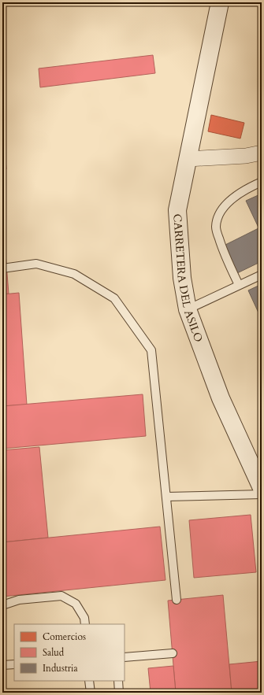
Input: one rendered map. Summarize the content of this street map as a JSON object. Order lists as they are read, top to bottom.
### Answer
{
  "streets": {
    "street": ["CARRETERA DEL ASILO"]
  },
  "legend": ["Comercios", "Salud", "Industria"]
}
